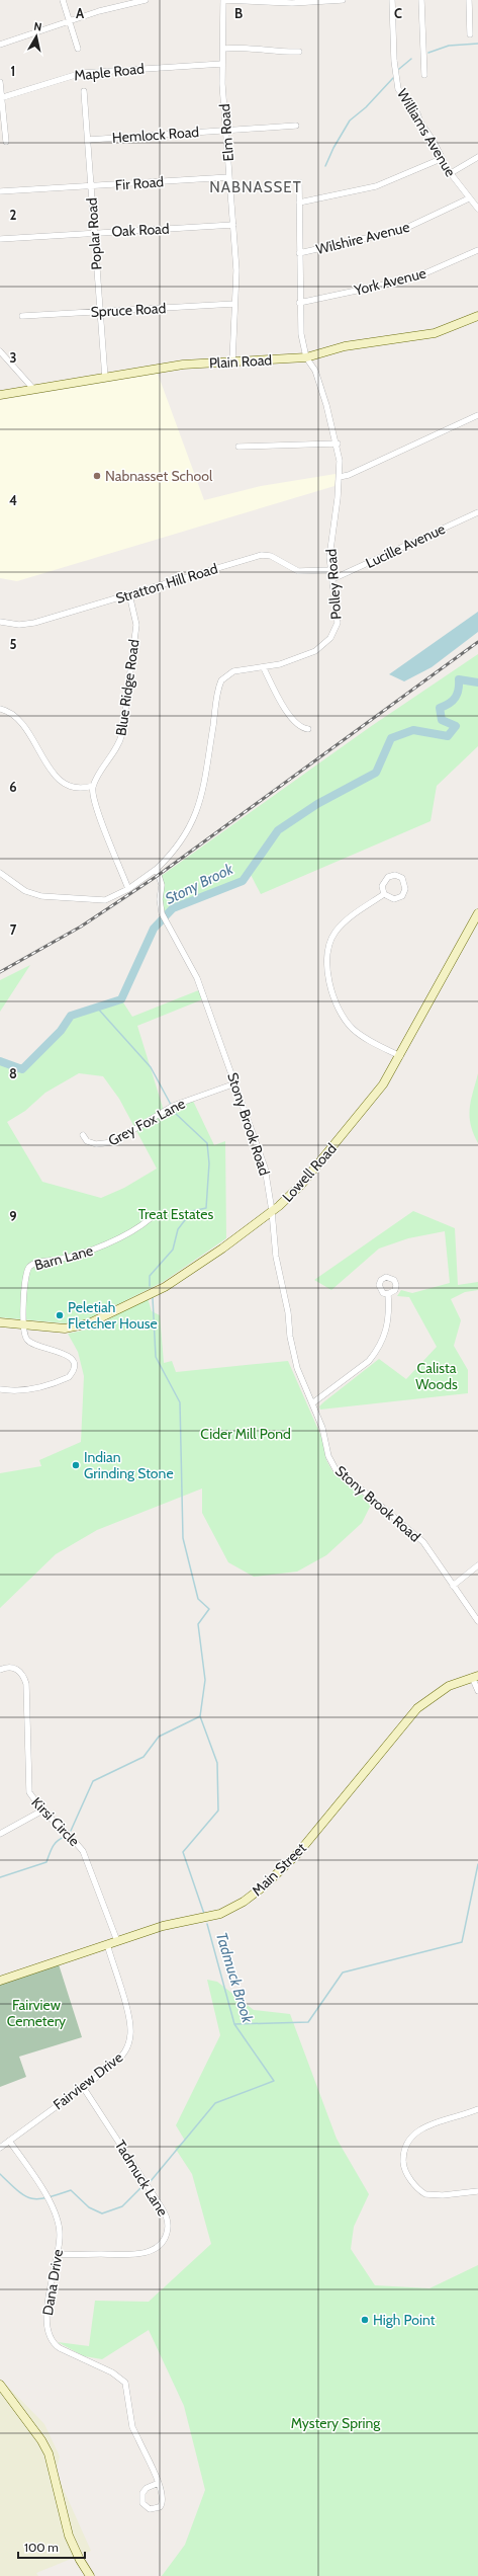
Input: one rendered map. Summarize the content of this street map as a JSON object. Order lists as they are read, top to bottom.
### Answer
{
  "streets": {
    "main road": ["Plain Road", "Lowell Road", "Main Street"],
    "street": [
      "Maple Road",
      "Elm Road",
      "Williams Avenue",
      "Hemlock Road",
      "Fir Road",
      "Oak Road",
      "Poplar Road",
      "Wilshire Avenue",
      "York Avenue",
      "Spruce Road",
      "Lucille Avenue",
      "Stratton Hill Road",
      "Polley Road",
      "Blue Ridge Road",
      "Grey Fox Lane",
      "Stony Brook Road",
      "Barn Lane",
      "Kirsi Circle",
      "Fairview Drive",
      "Tadmuck Lane",
      "Dana Drive"
    ]
  },
  "crossings": [
    ["Maple Road", "Elm Road"],
    ["Elm Road", "Hemlock Road"],
    ["Elm Road", "Fir Road"],
    ["Elm Road", "Oak Road"],
    ["Elm Road", "Spruce Road"],
    ["Elm Road", "Plain Road"],
    ["Williams Avenue", "Wilshire Avenue"],
    ["Hemlock Road", "Poplar Road"],
    ["Fir Road", "Poplar Road"],
    ["Oak Road", "Poplar Road"],
    ["Poplar Road", "Spruce Road"],
    ["Poplar Road", "Plain Road"],
    ["Wilshire Avenue", "Polley Road"],
    ["York Avenue", "Polley Road"],
    ["Plain Road", "Polley Road"],
    ["Lucille Avenue", "Polley Road"],
    ["Stratton Hill Road", "Polley Road"],
    ["Stratton Hill Road", "Blue Ridge Road"],
    ["Polley Road", "Stony Brook Road"],
    ["Grey Fox Lane", "Stony Brook Road"],
    ["Stony Brook Road", "Lowell Road"],
    ["Lowell Road", "Barn Lane"],
    ["Kirsi Circle", "Main Street"],
    ["Main Street", "Fairview Drive"],
    ["Fairview Drive", "Tadmuck Lane"],
    ["Fairview Drive", "Dana Drive"],
    ["Tadmuck Lane", "Dana Drive"]
  ],
  "districts": ["NABNASSET"],
  "water": ["Stony Brook", "Tadmuck Brook"],
  "parks": [
    "Treat Estates",
    "Calista Woods",
    "Cider Mill Pond",
    "Fairview Cemetery",
    "Mystery Spring"
  ],
  "places": [
    "Nabnasset School",
    "Peletiah Fletcher House",
    "Indian Grinding Stone",
    "High Point"
  ],
  "scale_bar": "100 m",
  "north": "top",
  "grid": {
    "columns": ["A", "B", "C"],
    "rows": [
      "1",
      "2",
      "3",
      "4",
      "5",
      "6",
      "7",
      "8",
      "9"
    ]
  }
}
